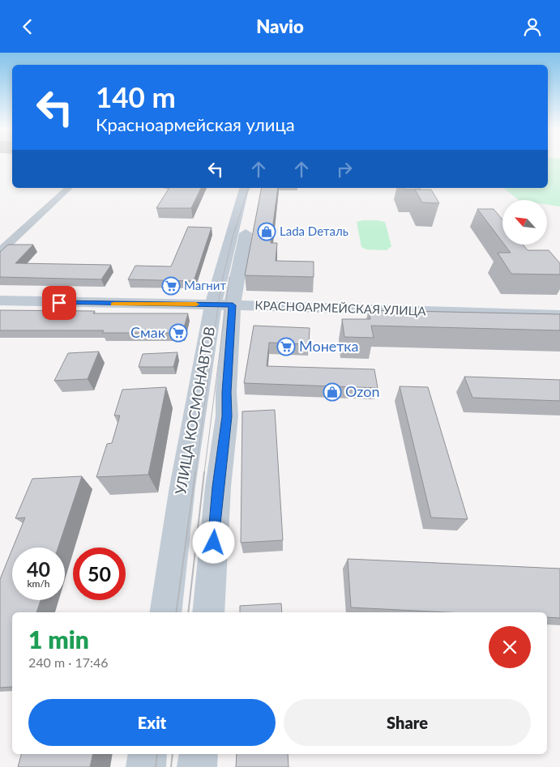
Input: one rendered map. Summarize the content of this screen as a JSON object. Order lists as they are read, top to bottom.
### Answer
{
  "streets": {
    "main road": ["КРАСНОАРМЕЙСКАЯ УЛИЦА", "УЛИЦА КОСМОНАВТОВ"]
  },
  "crossings": [
    ["КРАСНОАРМЕЙСКАЯ УЛИЦА", "УЛИЦА КОСМОНАВТОВ"]
  ],
  "places": {
    "shop": ["Lada Dеталь", "Ozon"],
    "supermarket": ["Магнит", "Смак", "Монетка"]
  },
  "north": "top left",
  "page": {
    "header": "Navio",
    "turn": ["140 m", "Красноармейская улица"],
    "speed": "40 km/h",
    "limit": "50",
    "heading": ["1 min", "240 m · 17:46"],
    "buttons": ["Exit", "Share"]
  }
}
